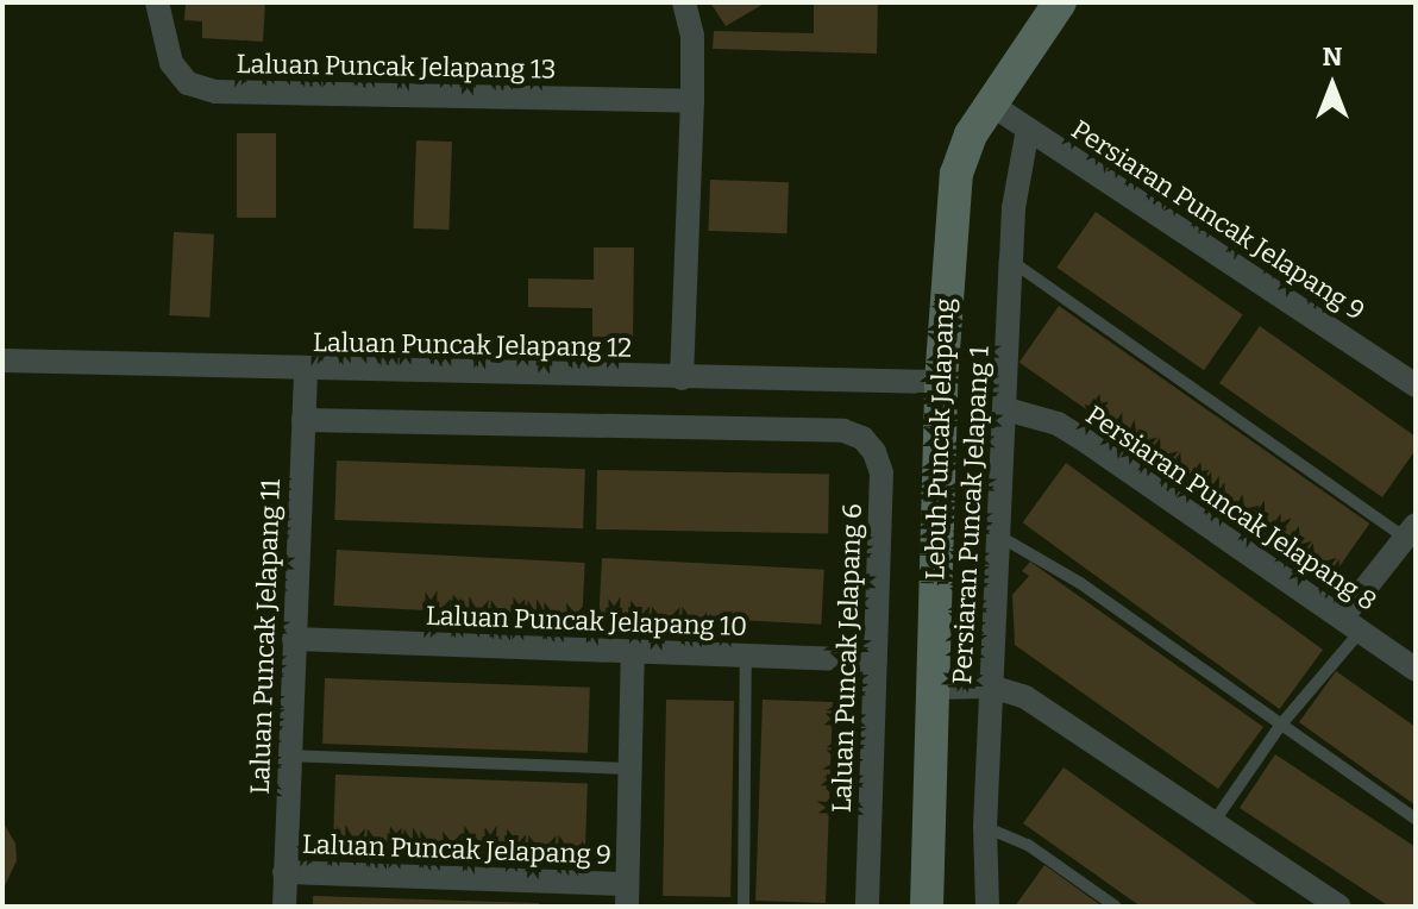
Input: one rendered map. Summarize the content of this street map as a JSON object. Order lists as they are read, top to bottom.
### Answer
{
  "streets": {
    "street": [
      "Laluan Puncak Jelapang 13",
      "Persiaran Puncak Jelapang 9",
      "Laluan Puncak Jelapang 12",
      "Lebuh Puncak Jelapang",
      "Persiaran Puncak Jelapang 8",
      "Persiaran Puncak Jelapang 1",
      "Laluan Puncak Jelapang 10",
      "Laluan Puncak Jelapang 11",
      "Laluan Puncak Jelapang 6",
      "Laluan Puncak Jelapang 9"
    ]
  },
  "crossings": [
    ["Persiaran Puncak Jelapang 9", "Lebuh Puncak Jelapang"],
    ["Persiaran Puncak Jelapang 9", "Persiaran Puncak Jelapang 1"],
    ["Laluan Puncak Jelapang 12", "Lebuh Puncak Jelapang"],
    ["Laluan Puncak Jelapang 12", "Laluan Puncak Jelapang 11"],
    ["Persiaran Puncak Jelapang 8", "Persiaran Puncak Jelapang 1"],
    ["Laluan Puncak Jelapang 10", "Laluan Puncak Jelapang 11"],
    ["Laluan Puncak Jelapang 10", "Laluan Puncak Jelapang 6"],
    ["Laluan Puncak Jelapang 11", "Laluan Puncak Jelapang 6"],
    ["Laluan Puncak Jelapang 11", "Laluan Puncak Jelapang 9"]
  ],
  "north": "top"
}
